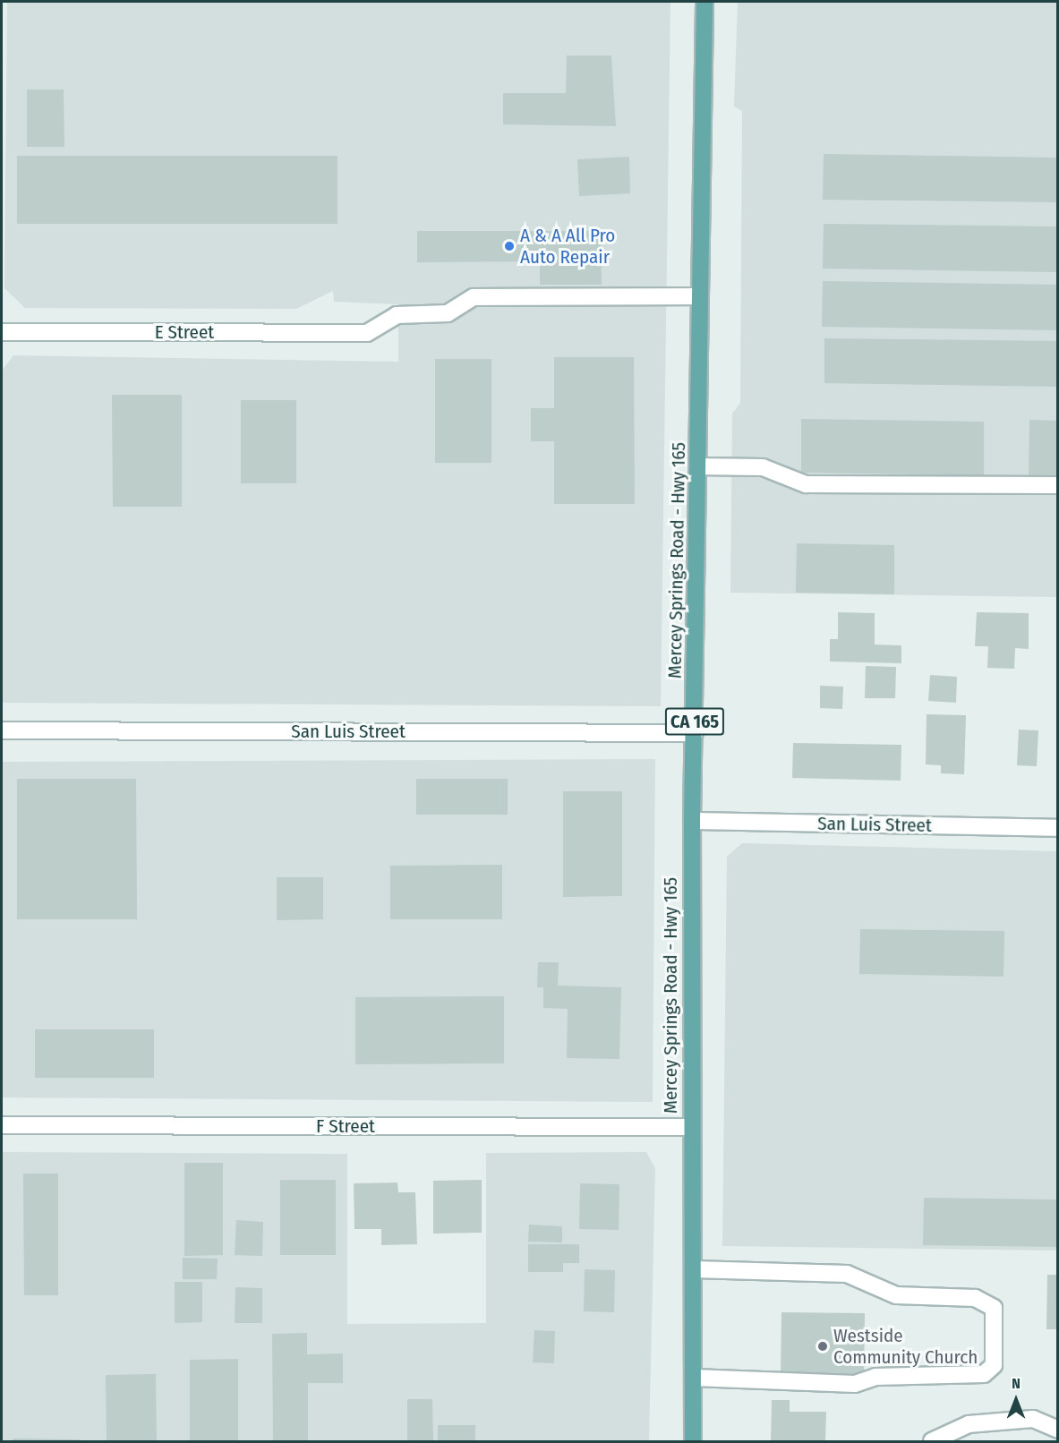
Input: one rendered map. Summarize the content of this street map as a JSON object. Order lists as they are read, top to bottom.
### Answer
{
  "streets": {
    "main road": ["Mercey Springs Road - Hwy 165", "CA 165"],
    "street": ["E Street", "San Luis Street", "F Street"]
  },
  "crossings": [
    ["E Street", "Mercey Springs Road - Hwy 165"],
    ["Mercey Springs Road - Hwy 165", "San Luis Street"],
    ["Mercey Springs Road - Hwy 165", "F Street"]
  ],
  "places": ["A & A All Pro Auto Repair", "Westside Community Church"],
  "north": "top"
}
